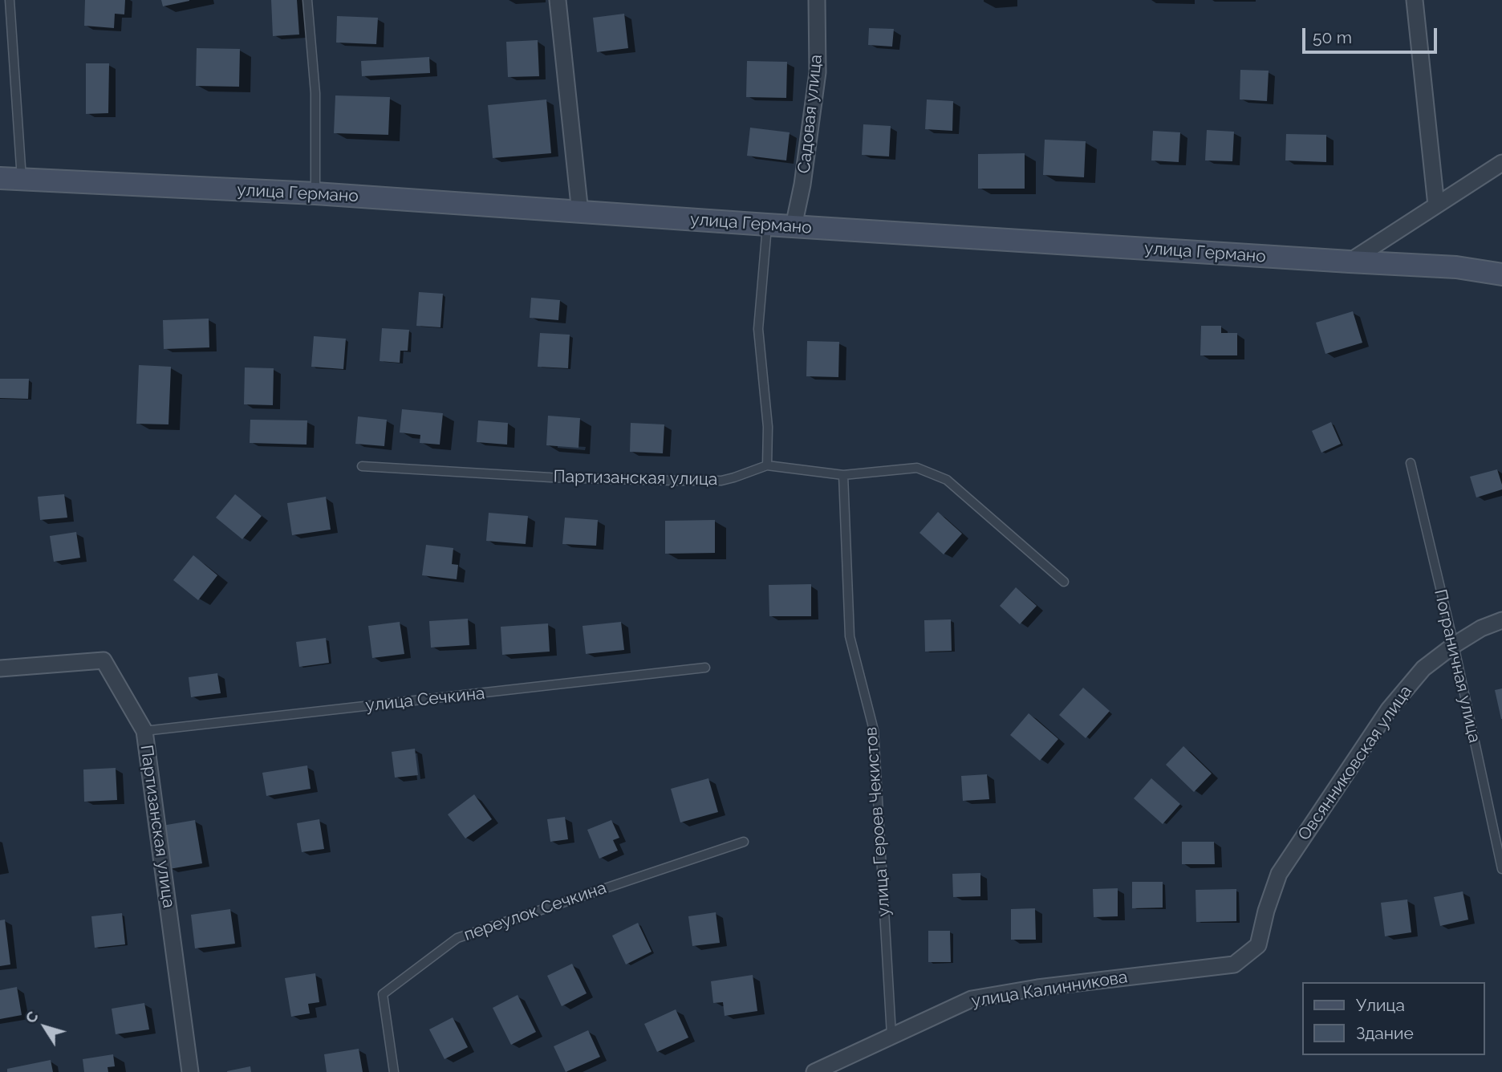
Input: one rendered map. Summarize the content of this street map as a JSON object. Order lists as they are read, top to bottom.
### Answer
{
  "streets": {
    "main road": ["улица Германо"],
    "street": [
      "Садовая улица",
      "Партизанская улица",
      "Овсянниковская улица",
      "улица Калинникова"
    ],
    "lane": [
      "Пограничная улица",
      "улица Сечкина",
      "улица Героев Чекистов",
      "переулок Сечкина"
    ]
  },
  "crossings": [
    ["Садовая улица", "улица Германо"],
    ["Партизанская улица", "улица Сечкина"],
    ["Пограничная улица", "Овсянниковская улица"],
    ["Овсянниковская улица", "улица Калинникова"],
    ["улица Героев Чекистов", "улица Калинникова"]
  ],
  "legend": ["Улица", "Здание"],
  "scale_bar": "50 m",
  "north": "top left"
}
